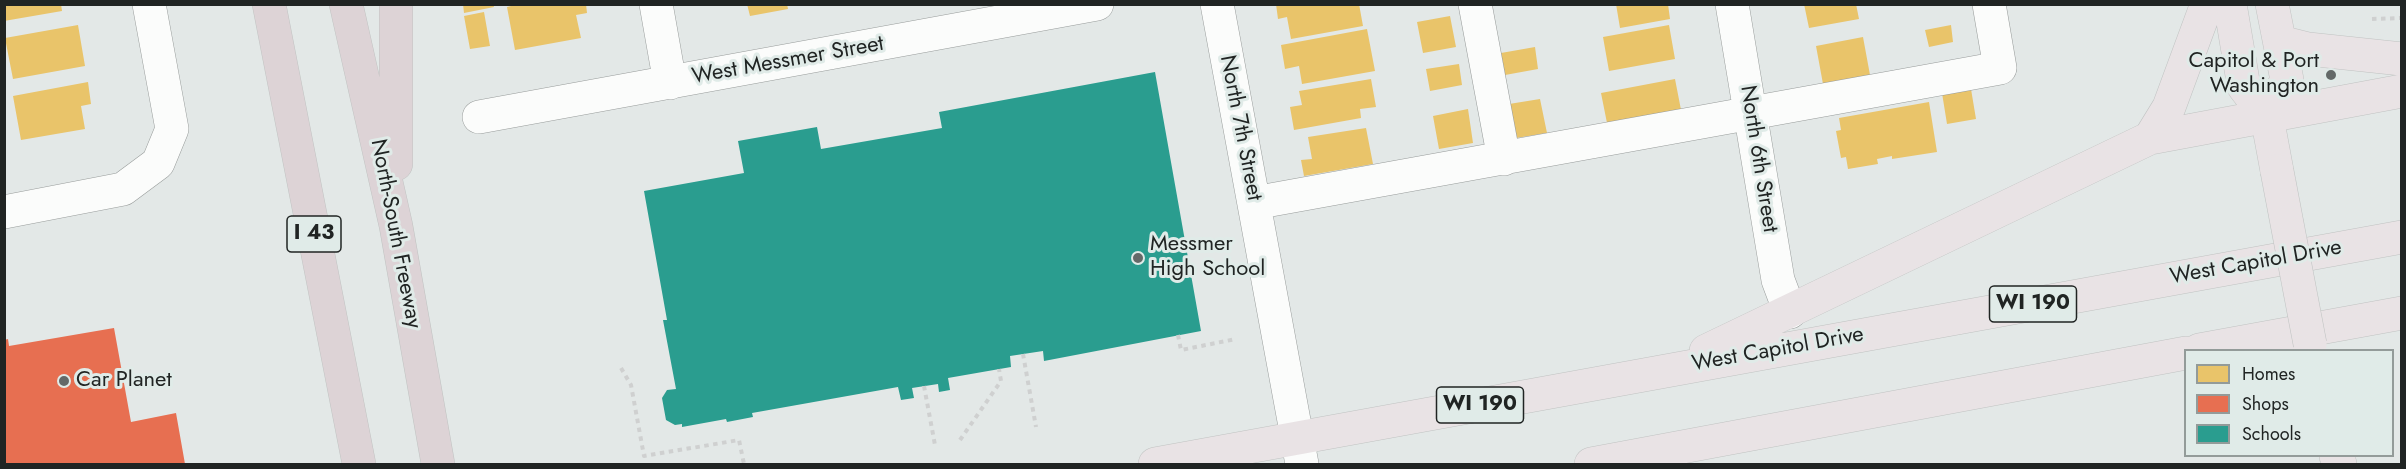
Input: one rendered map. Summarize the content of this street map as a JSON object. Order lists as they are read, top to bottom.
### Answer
{
  "streets": {
    "highway": ["I 43", "North-South Freeway"],
    "main road": ["West Capitol Drive", "WI 190"],
    "street": ["West Messmer Street", "North 7th Street", "North 6th Street"]
  },
  "crossings": [
    ["North 7th Street", "West Capitol Drive"]
  ],
  "places": ["Capitol & Port Washington", "Messmer High School", "Car Planet"],
  "legend": ["Homes", "Shops", "Schools"]
}
